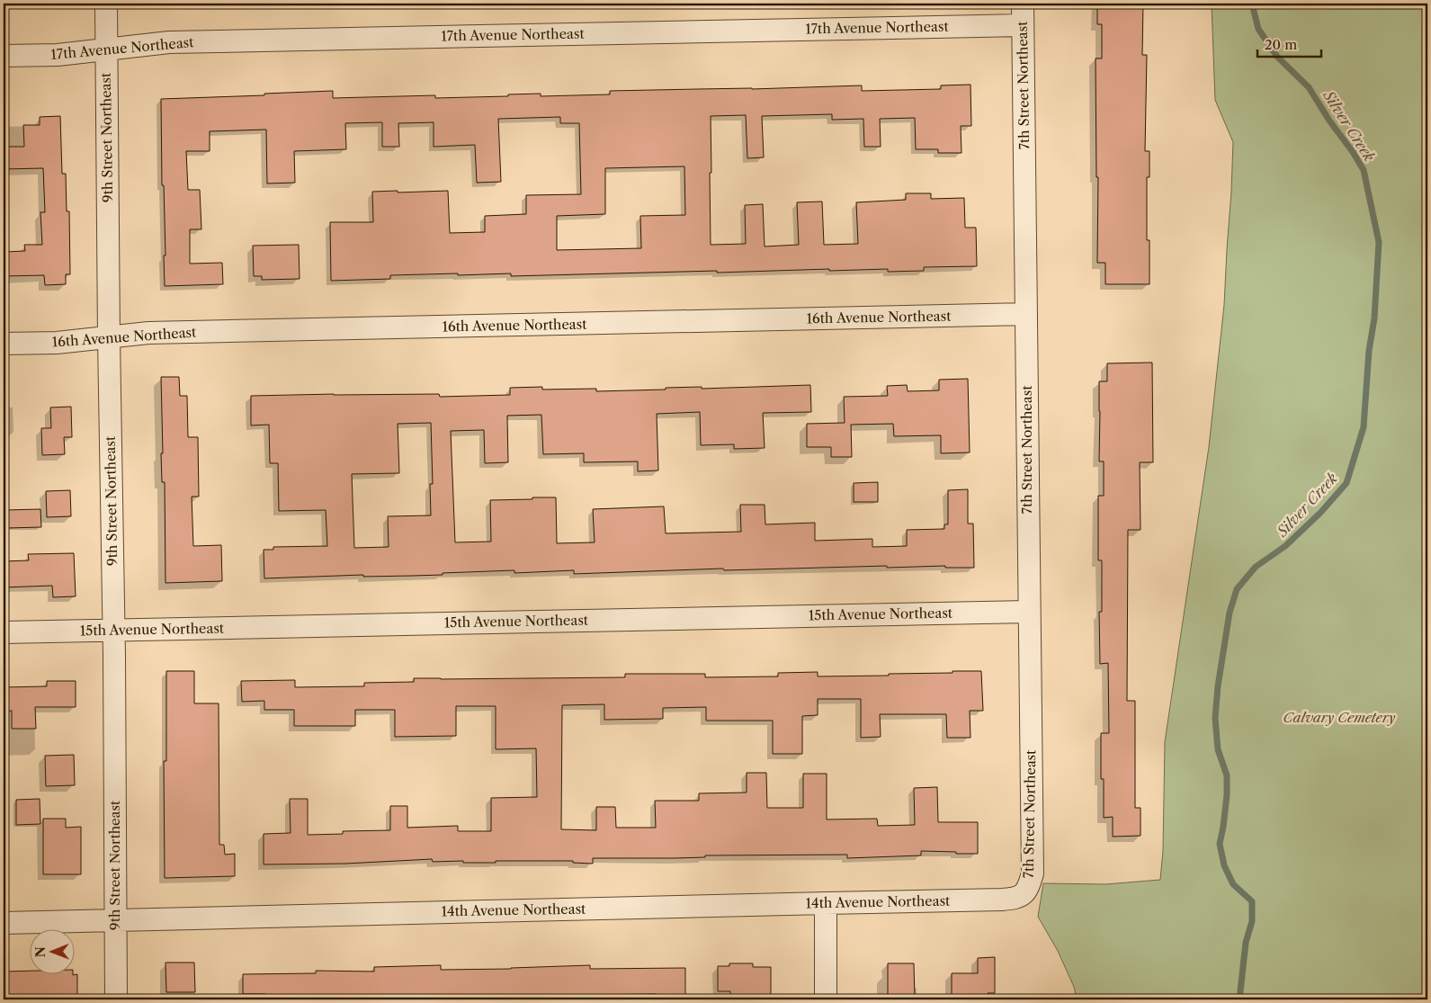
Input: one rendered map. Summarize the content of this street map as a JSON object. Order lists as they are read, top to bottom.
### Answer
{
  "streets": {
    "street": [
      "17th Avenue Northeast",
      "7th Street Northeast",
      "9th Street Northeast",
      "16th Avenue Northeast",
      "15th Avenue Northeast",
      "14th Avenue Northeast"
    ]
  },
  "crossings": [
    ["17th Avenue Northeast", "7th Street Northeast"],
    ["17th Avenue Northeast", "9th Street Northeast"],
    ["7th Street Northeast", "16th Avenue Northeast"],
    ["7th Street Northeast", "15th Avenue Northeast"],
    ["7th Street Northeast", "14th Avenue Northeast"],
    ["9th Street Northeast", "16th Avenue Northeast"],
    ["9th Street Northeast", "15th Avenue Northeast"],
    ["9th Street Northeast", "14th Avenue Northeast"]
  ],
  "water": ["Silver Creek"],
  "parks": ["Calvary Cemetery"],
  "scale_bar": "20 m",
  "north": "left"
}
